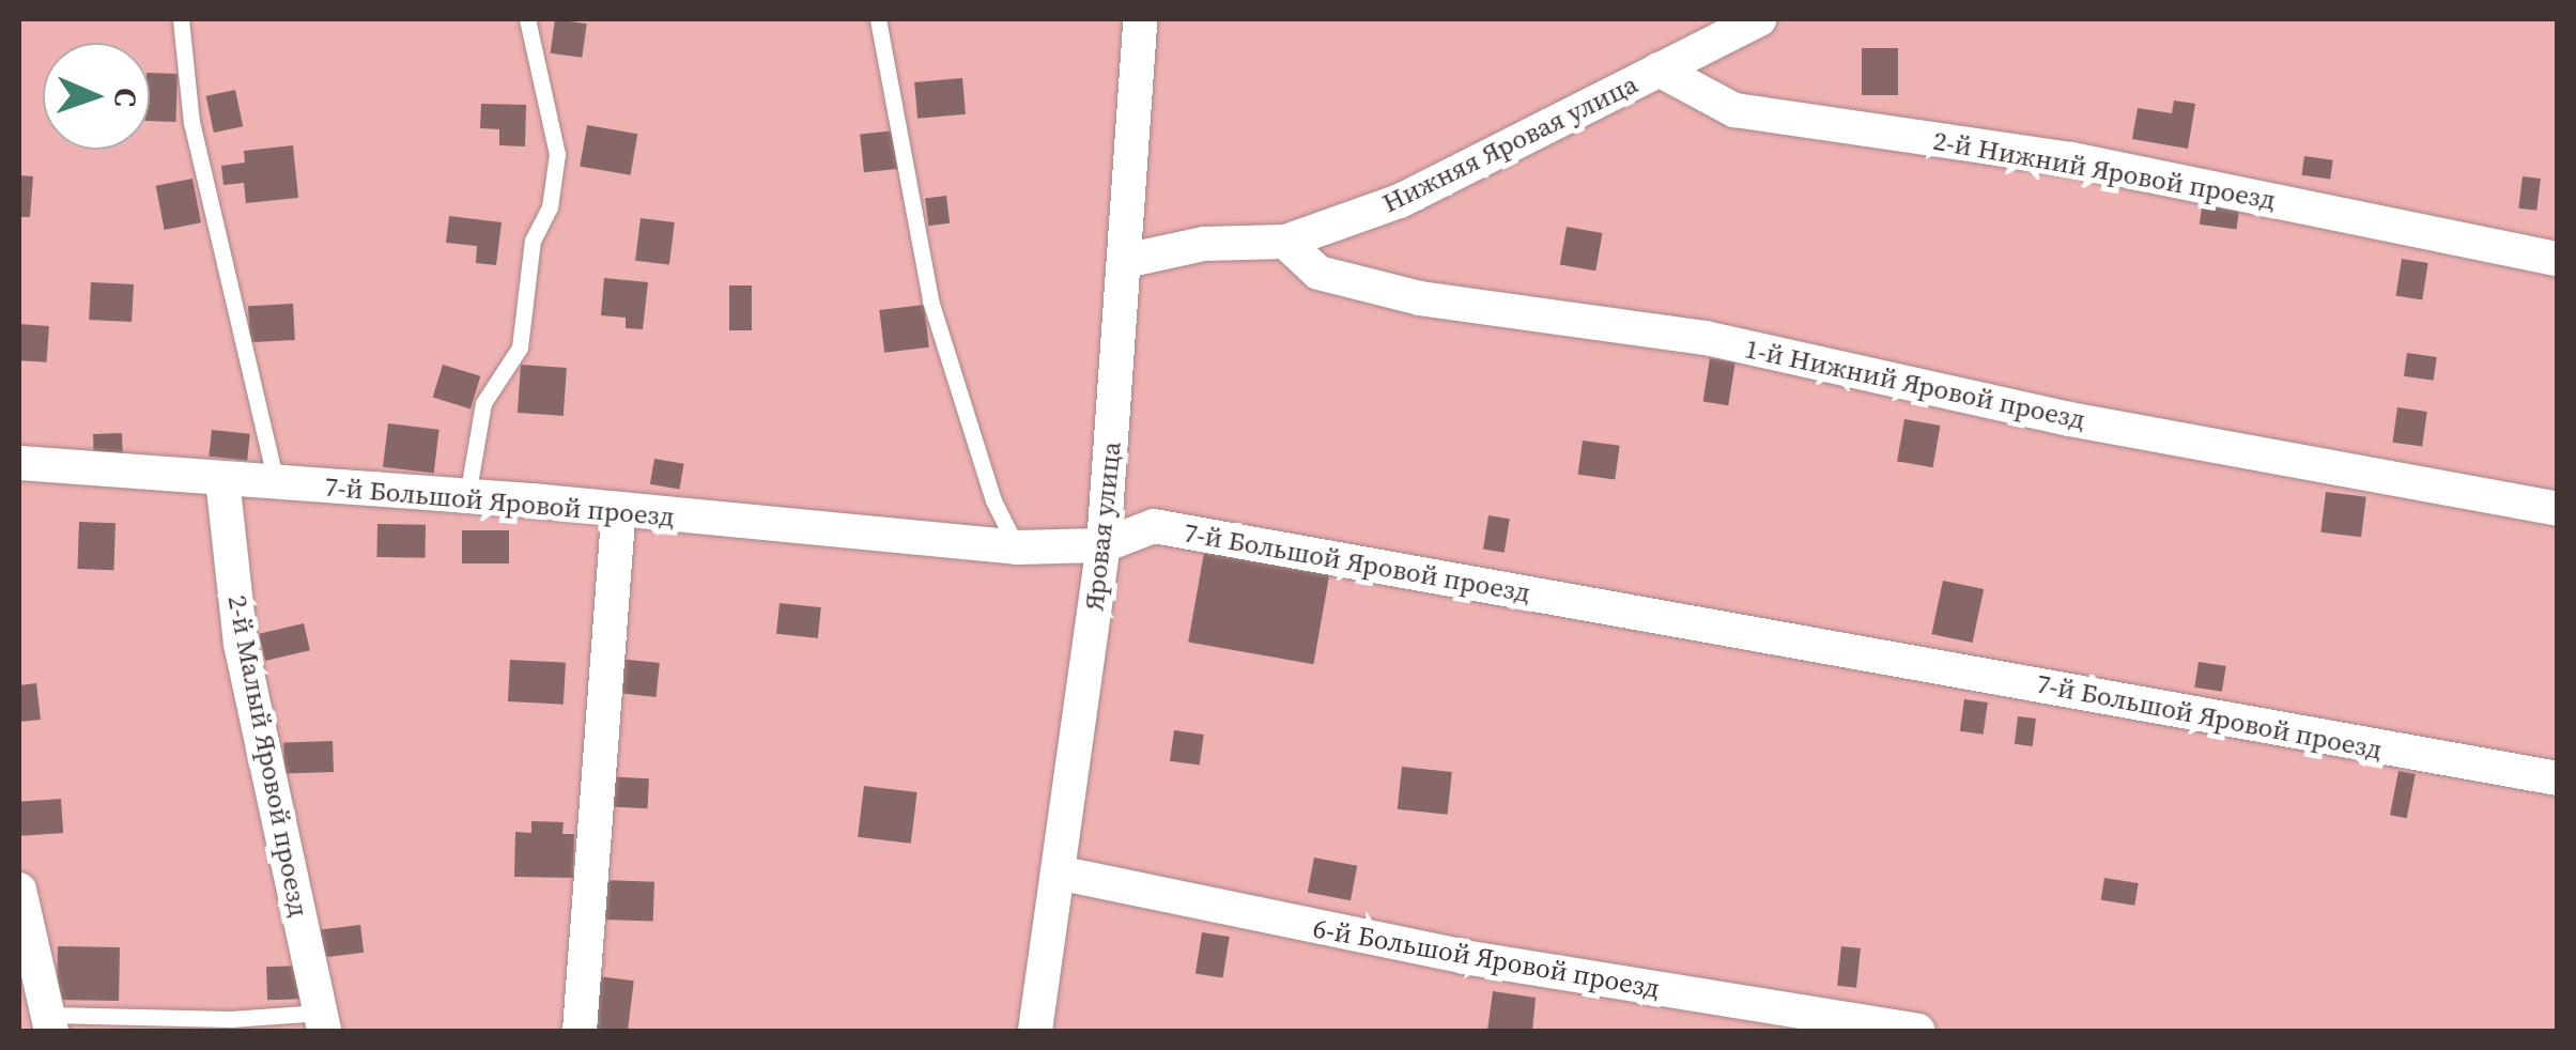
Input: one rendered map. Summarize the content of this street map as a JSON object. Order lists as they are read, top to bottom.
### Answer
{
  "streets": {
    "street": [
      "Нижняя Яровая улица",
      "2-й Нижний Яровой проезд",
      "1-й Нижний Яровой проезд",
      "7-й Большой Яровой проезд",
      "Яровая улица",
      "2-й Малый Яровой проезд",
      "6-й Большой Яровой проезд"
    ]
  },
  "crossings": [
    ["Нижняя Яровая улица", "2-й Нижний Яровой проезд"],
    ["Нижняя Яровая улица", "1-й Нижний Яровой проезд"],
    ["Нижняя Яровая улица", "Яровая улица"],
    ["7-й Большой Яровой проезд", "Яровая улица"],
    ["7-й Большой Яровой проезд", "2-й Малый Яровой проезд"],
    ["Яровая улица", "6-й Большой Яровой проезд"]
  ],
  "north": "right"
}
